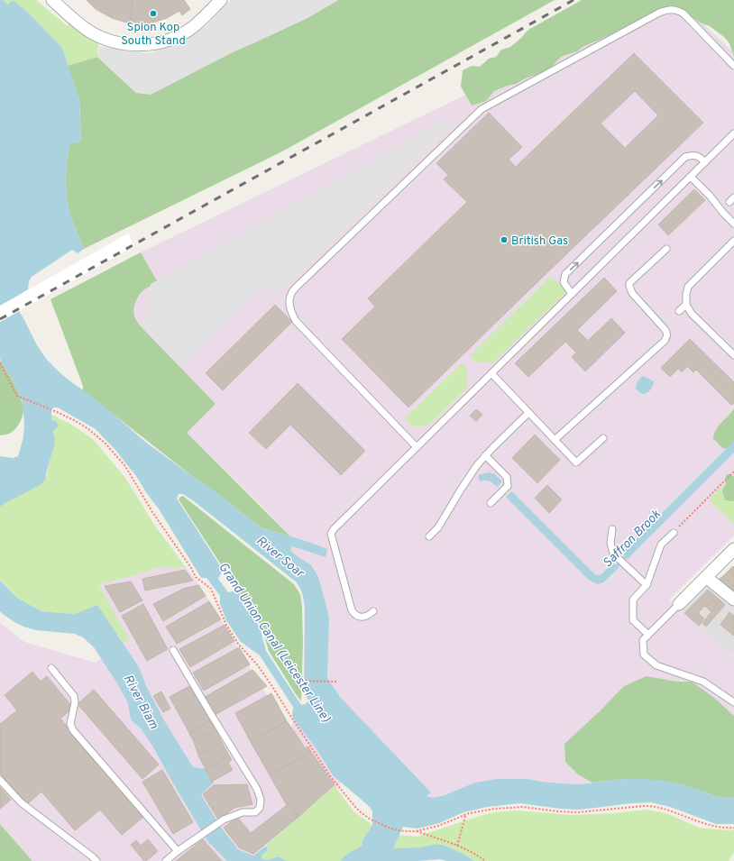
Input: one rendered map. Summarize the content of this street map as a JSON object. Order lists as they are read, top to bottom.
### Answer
{
  "water": [
    "Saffron Brook",
    "River Soar",
    "Grand Union Canal (Leicester Line)",
    "River Biam"
  ],
  "places": ["Spion Kop South Stand", "British Gas"]
}
